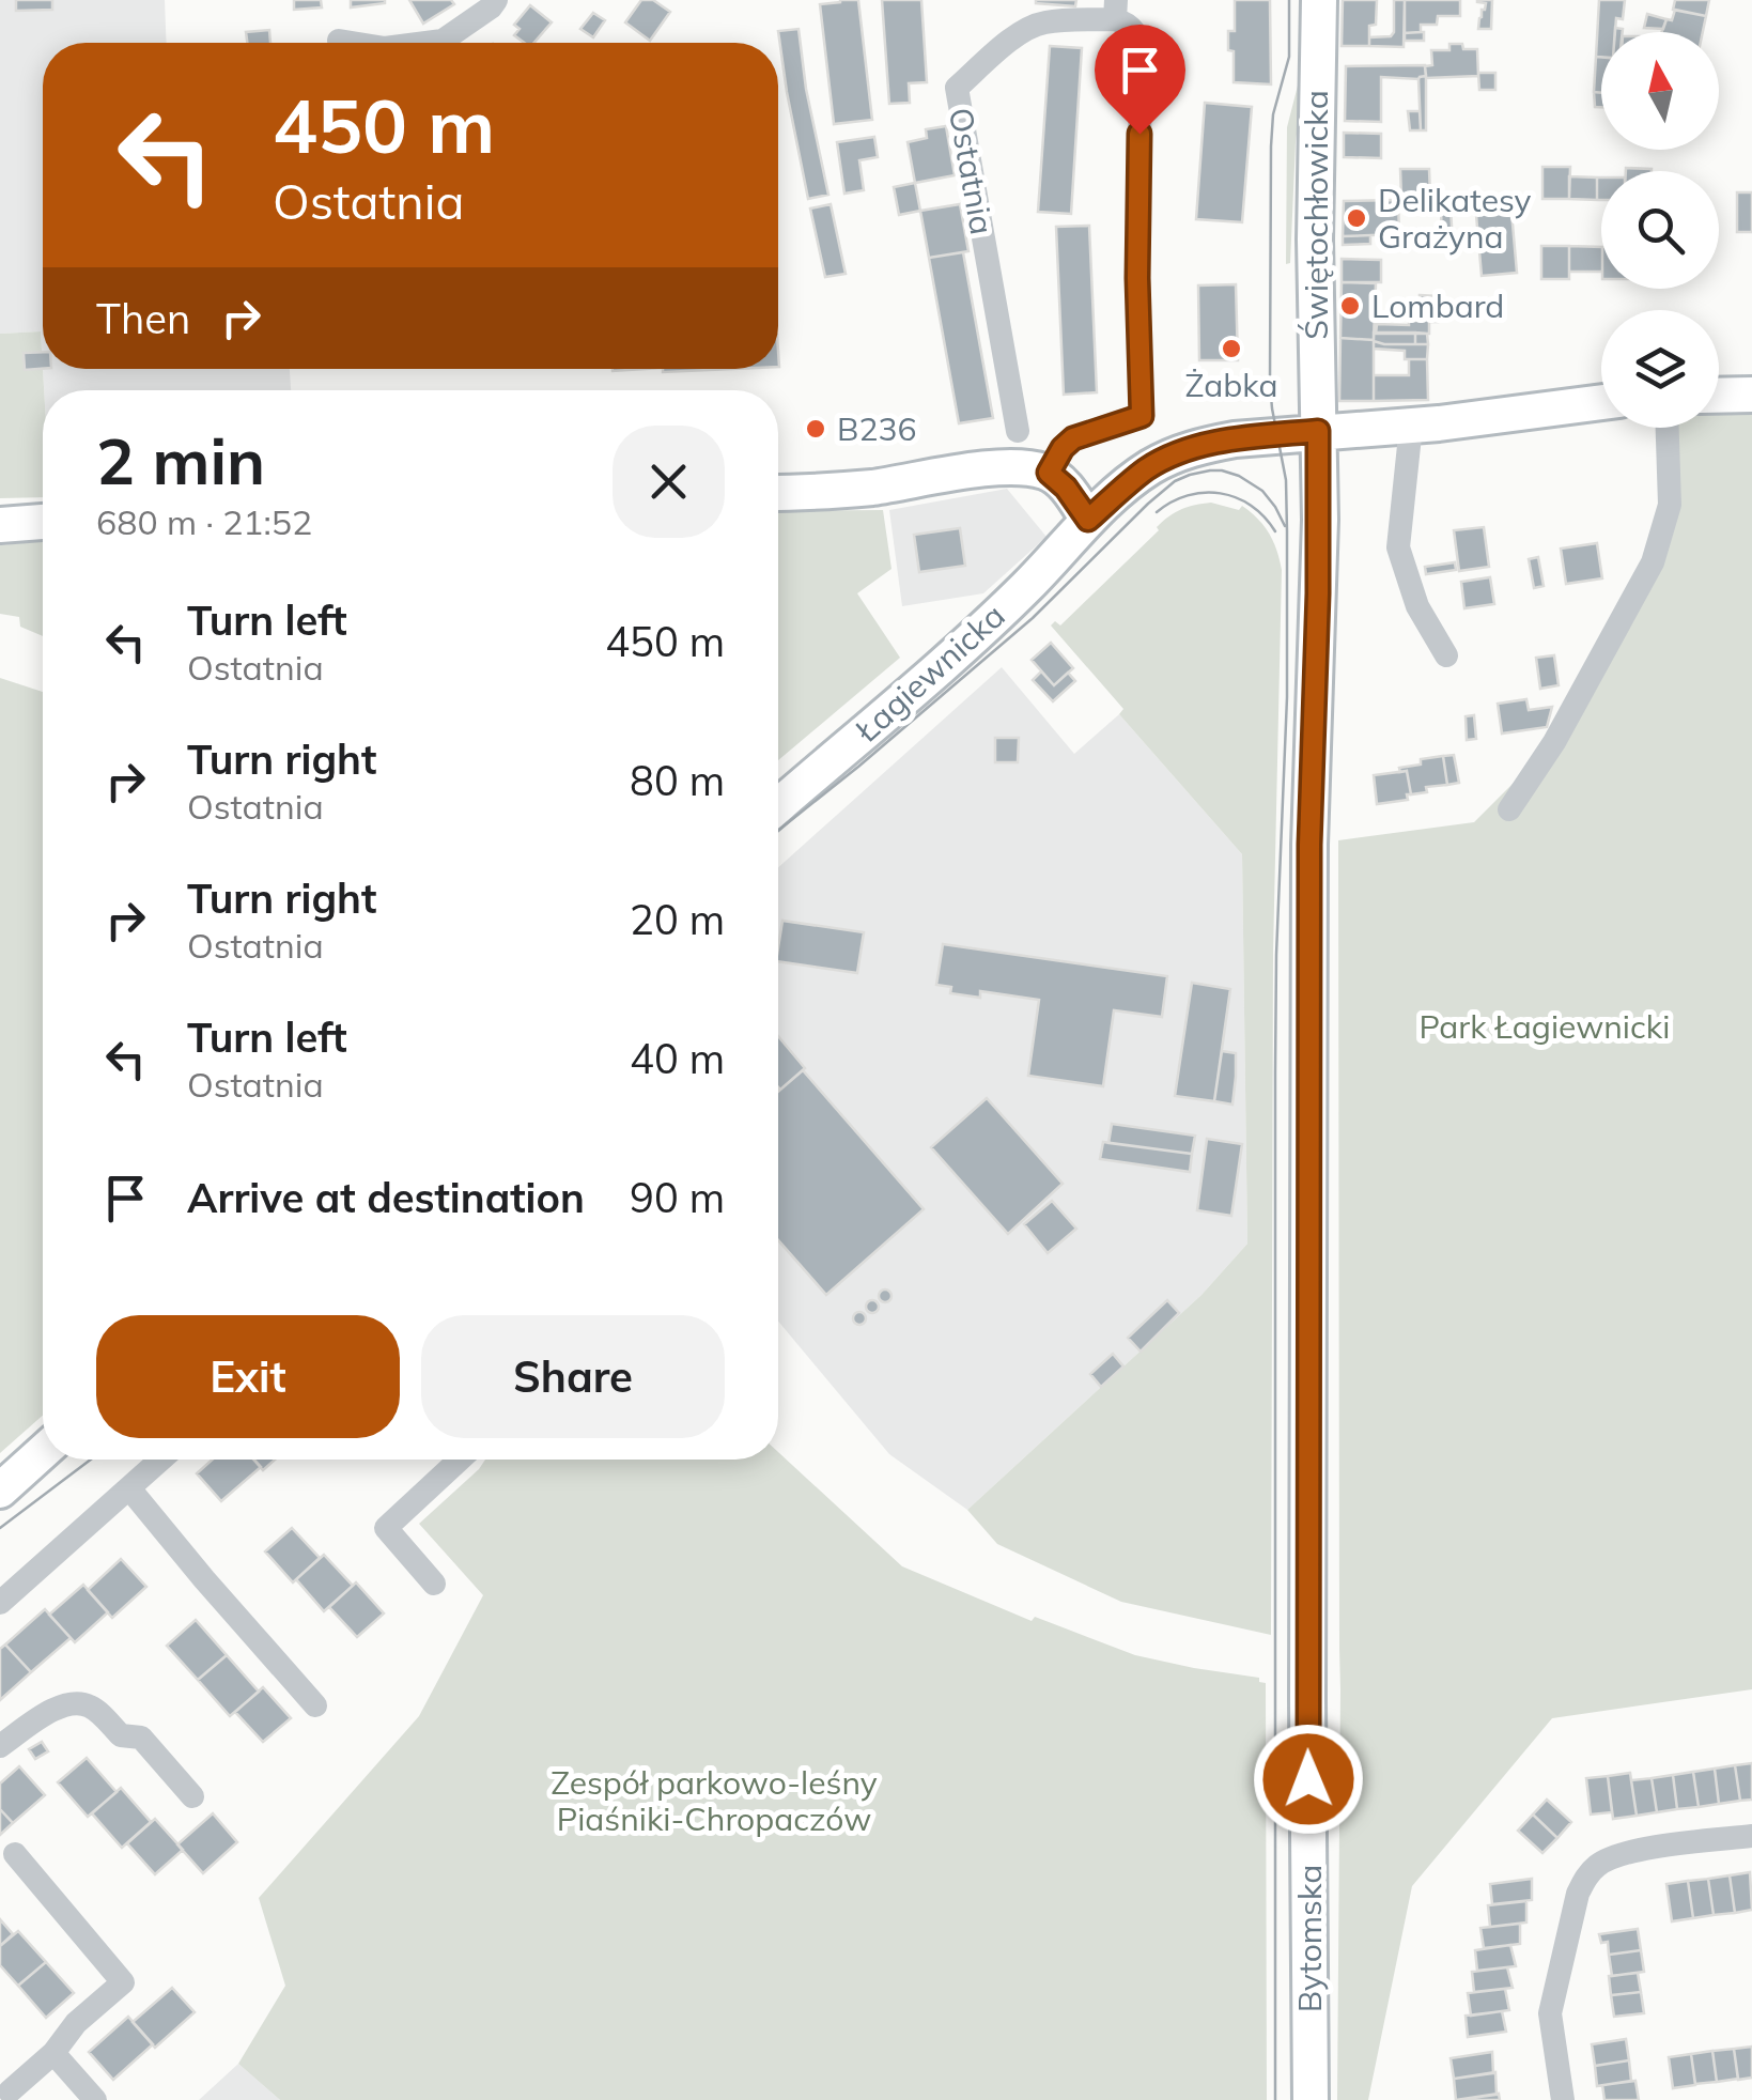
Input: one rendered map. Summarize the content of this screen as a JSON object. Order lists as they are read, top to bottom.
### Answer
{
  "streets": {
    "main road": ["Świętochłowicka", "Łagiewnicka", "Bytomska"],
    "street": ["Ostatnia"]
  },
  "crossings": [
    ["Świętochłowicka", "Bytomska"]
  ],
  "parks": ["Park Łagiewnicki", "Zespół parkowo-leśny Piaśniki-Chropaczów"],
  "places": [
    "Delikatesy Grażyna",
    "Lombard",
    "Żabka",
    "B236"
  ],
  "north": "top",
  "page": {
    "turn": ["450 m", "Ostatnia"],
    "then": "Then",
    "heading": ["2 min", "680 m · 21:52"],
    "list": [
      {
        "name": "Turn left",
        "note": "Ostatnia",
        "value": "450 m"
      },
      {
        "name": "Turn right",
        "note": "Ostatnia",
        "value": "80 m"
      },
      {
        "name": "Turn right",
        "note": "Ostatnia",
        "value": "20 m"
      },
      {
        "name": "Turn left",
        "note": "Ostatnia",
        "value": "40 m"
      },
      {
        "name": "Arrive at destination",
        "value": "90 m"
      }
    ],
    "buttons": ["Exit", "Share"]
  }
}
